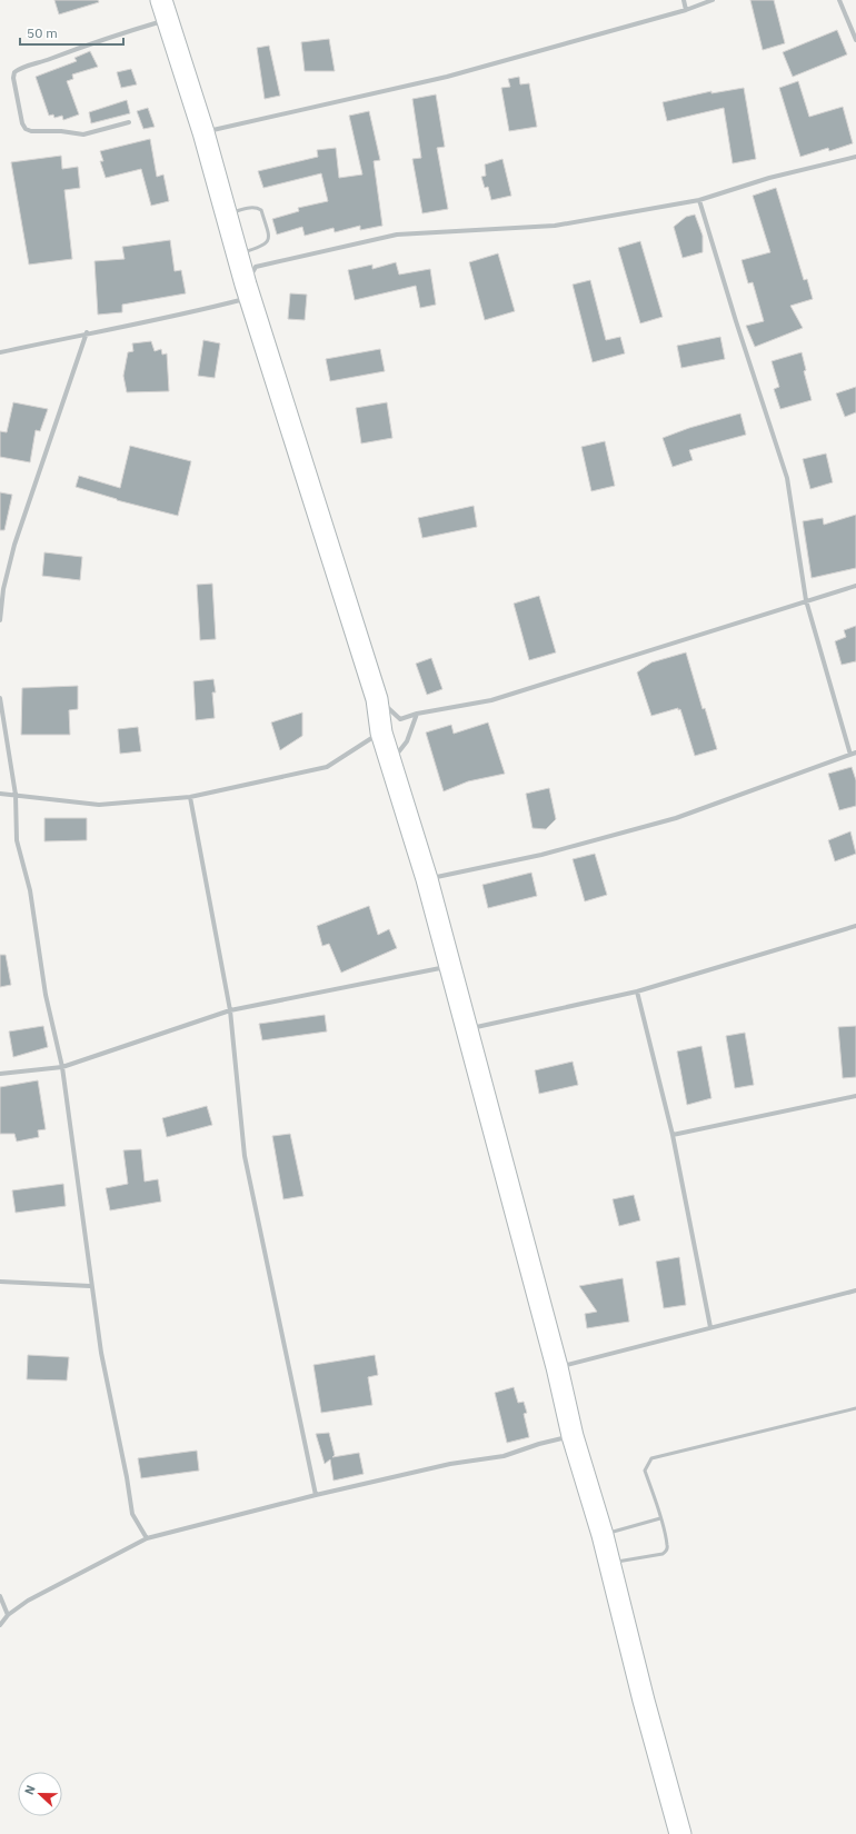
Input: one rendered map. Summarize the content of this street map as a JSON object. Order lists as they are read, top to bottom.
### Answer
{
  "scale_bar": "50 m",
  "north": "left"
}
